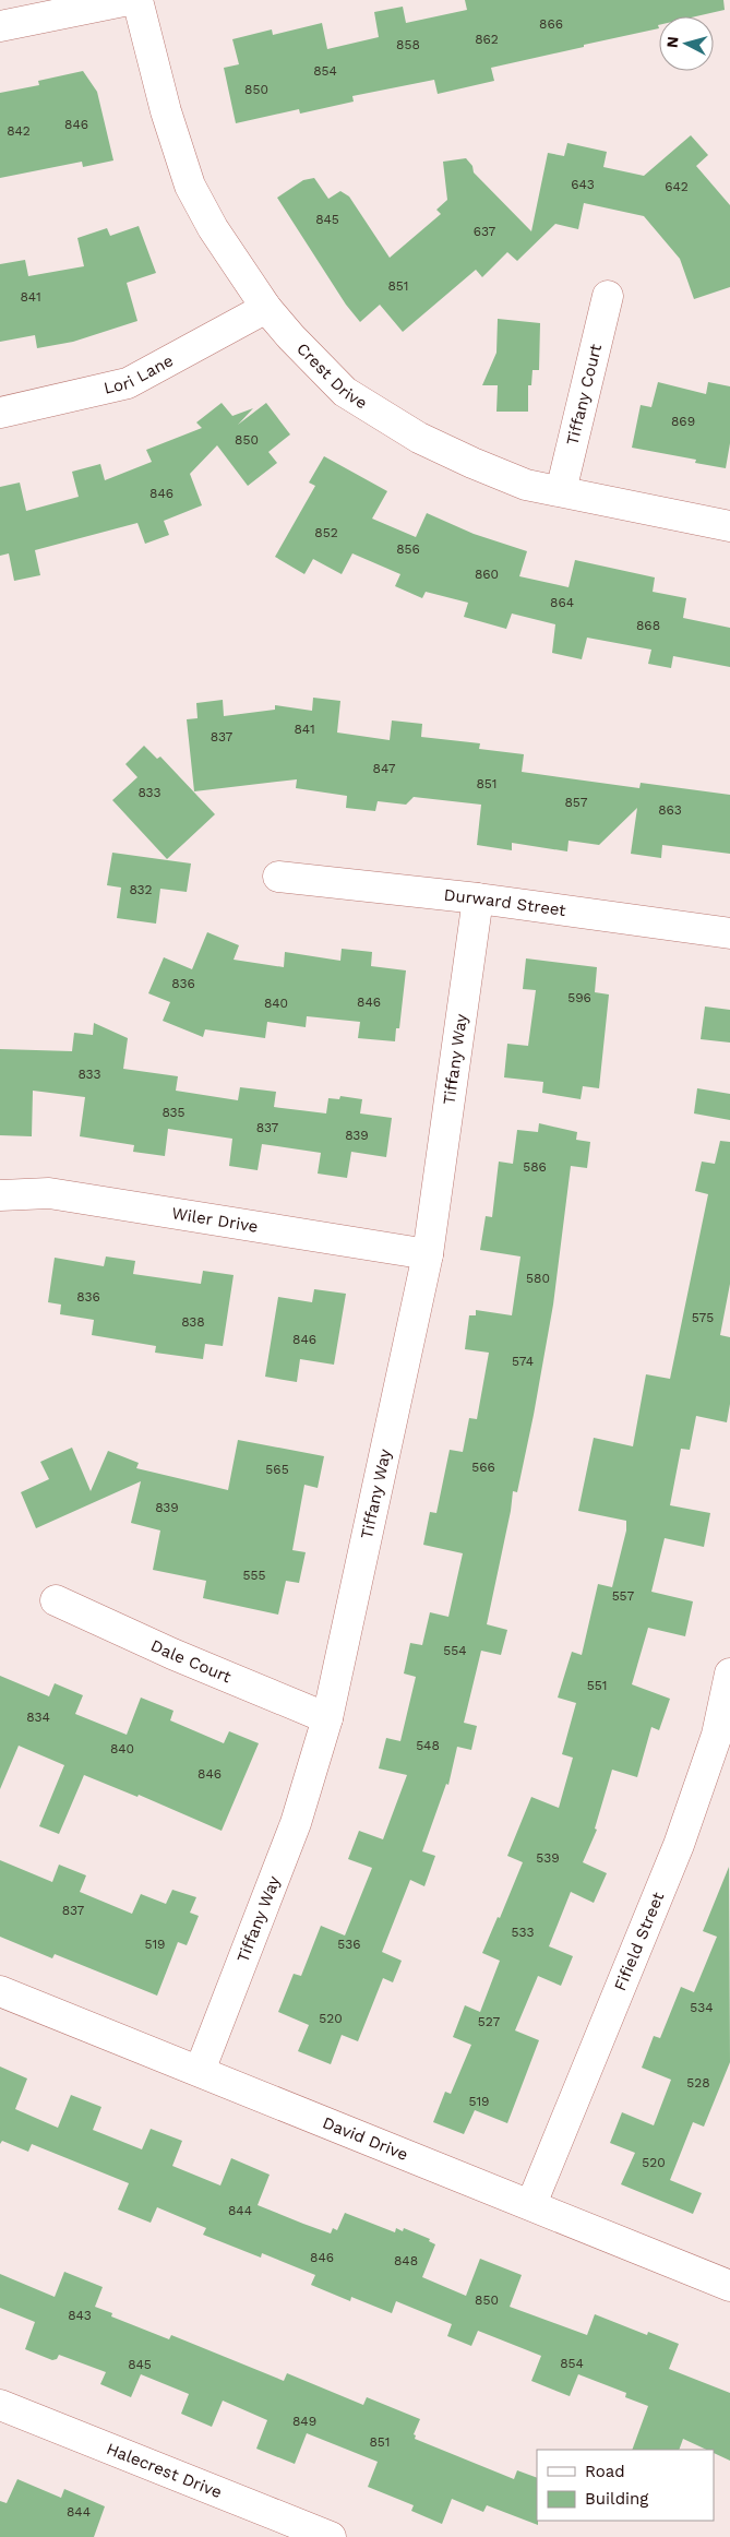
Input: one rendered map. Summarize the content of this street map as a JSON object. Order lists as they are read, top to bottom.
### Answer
{
  "streets": {
    "street": [
      "Lori Lane",
      "Crest Drive",
      "Tiffany Court",
      "Durward Street",
      "Tiffany Way",
      "Wiler Drive",
      "Dale Court",
      "Fifield Street",
      "David Drive",
      "Halecrest Drive"
    ]
  },
  "crossings": [
    ["Lori Lane", "Crest Drive"],
    ["Crest Drive", "Tiffany Court"],
    ["Durward Street", "Tiffany Way"],
    ["Tiffany Way", "Wiler Drive"],
    ["Tiffany Way", "Dale Court"],
    ["Tiffany Way", "David Drive"],
    ["Fifield Street", "David Drive"]
  ],
  "house_numbers": [
    "866",
    "862",
    "858",
    "854",
    "850",
    "846",
    "842",
    "643",
    "642",
    "845",
    "637",
    "851",
    "841",
    "869",
    "850",
    "846",
    "852",
    "856",
    "860",
    "864",
    "868",
    "841",
    "837",
    "847",
    "851",
    "833",
    "857",
    "863",
    "832",
    "836",
    "596",
    "846",
    "840",
    "833",
    "835",
    "837",
    "839",
    "586",
    "580",
    "836",
    "575",
    "838",
    "846",
    "574",
    "566",
    "565",
    "839",
    "555",
    "557",
    "554",
    "551",
    "834",
    "548",
    "840",
    "846",
    "539",
    "837",
    "533",
    "519",
    "536",
    "534",
    "520",
    "527",
    "528",
    "519",
    "520",
    "844",
    "846",
    "848",
    "850",
    "843",
    "854",
    "845",
    "849",
    "851",
    "844"
  ],
  "legend": ["Road", "Building"],
  "north": "left"
}
